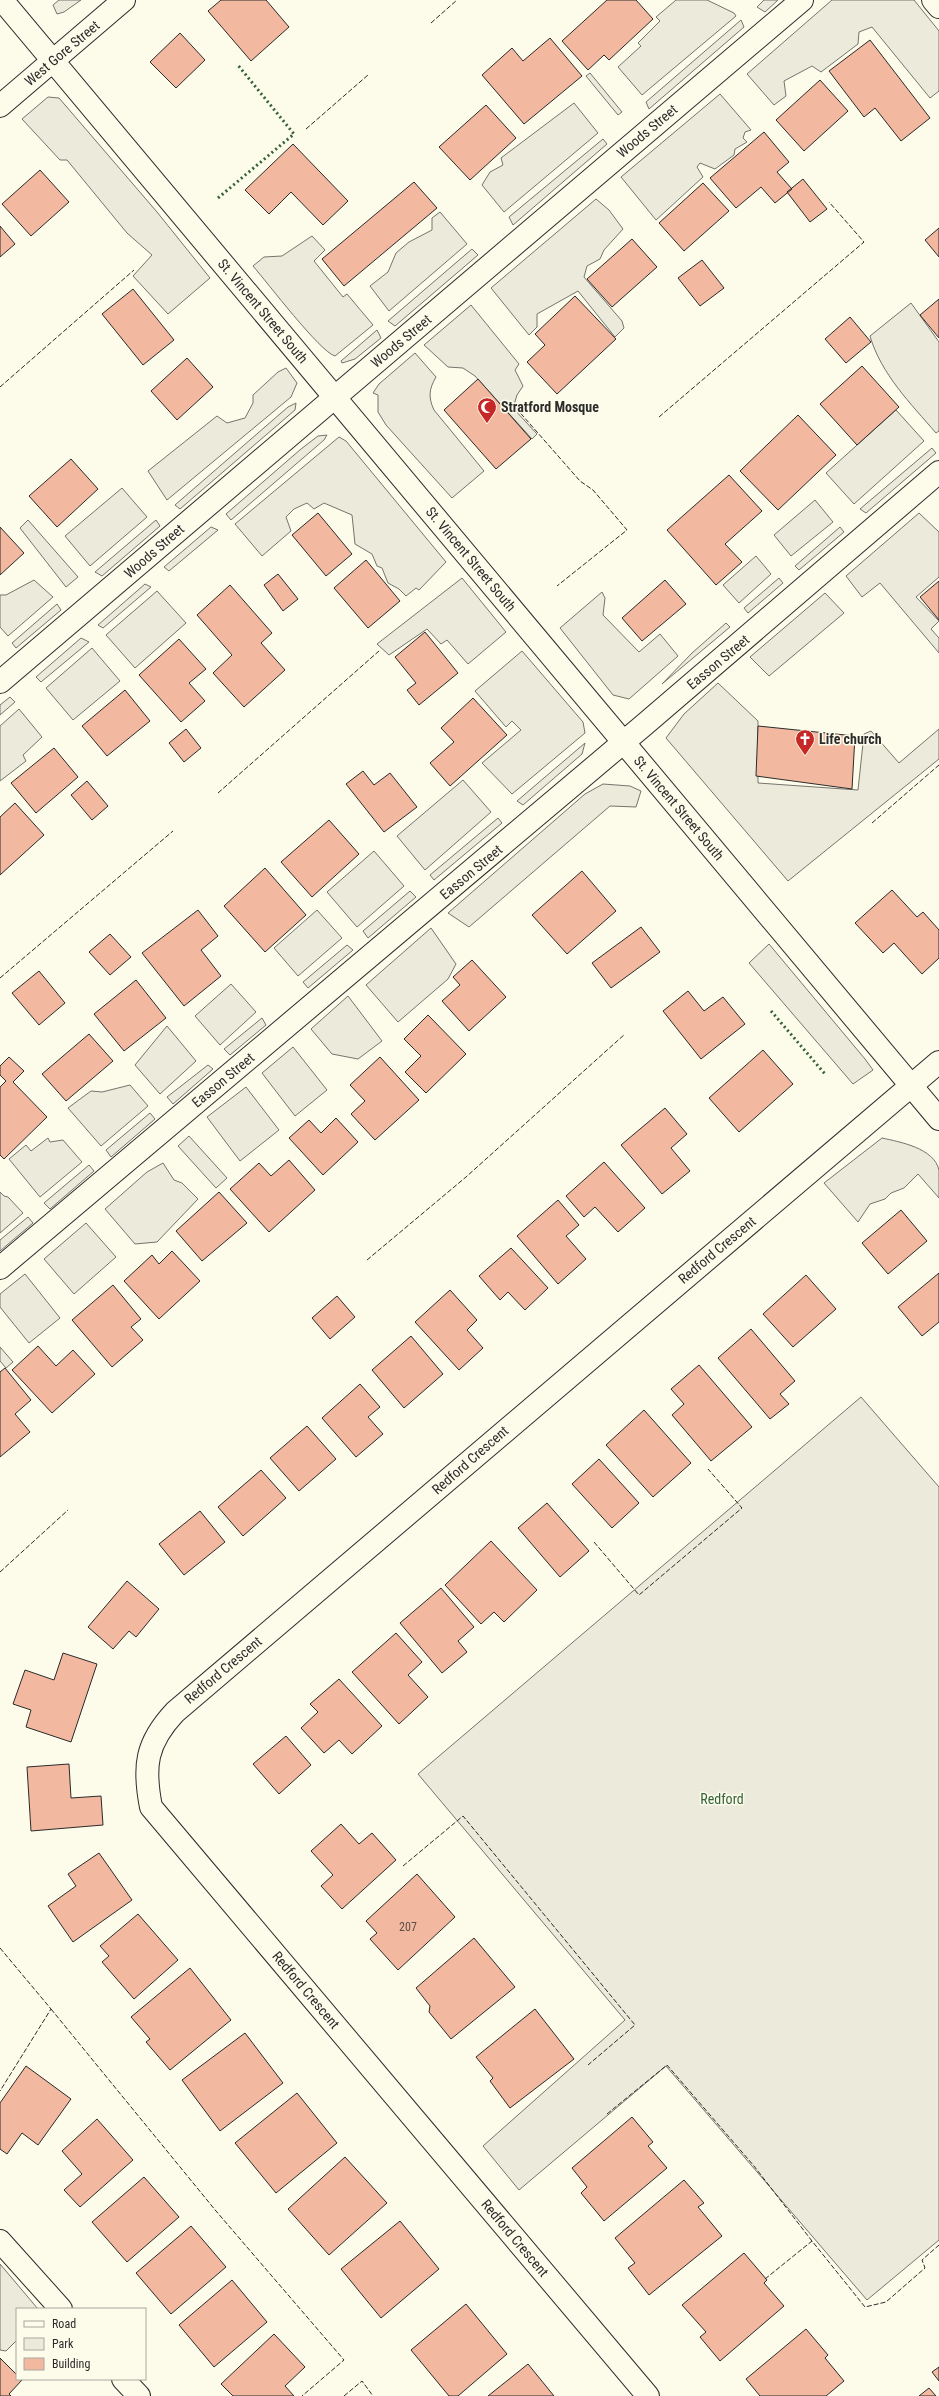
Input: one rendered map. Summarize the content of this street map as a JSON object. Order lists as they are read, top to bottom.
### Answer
{
  "streets": {
    "street": [
      "West Gore Street",
      "Woods Street",
      "St. Vincent Street South",
      "Easson Street",
      "Redford Crescent"
    ]
  },
  "crossings": [
    ["West Gore Street", "St. Vincent Street South"],
    ["Woods Street", "St. Vincent Street South"],
    ["St. Vincent Street South", "Easson Street"],
    ["St. Vincent Street South", "Redford Crescent"]
  ],
  "parks": ["Redford"],
  "places": {
    "mosque": ["Stratford Mosque"],
    "church": ["Life church"]
  },
  "house_numbers": ["207"],
  "legend": ["Road", "Park", "Building"]
}
